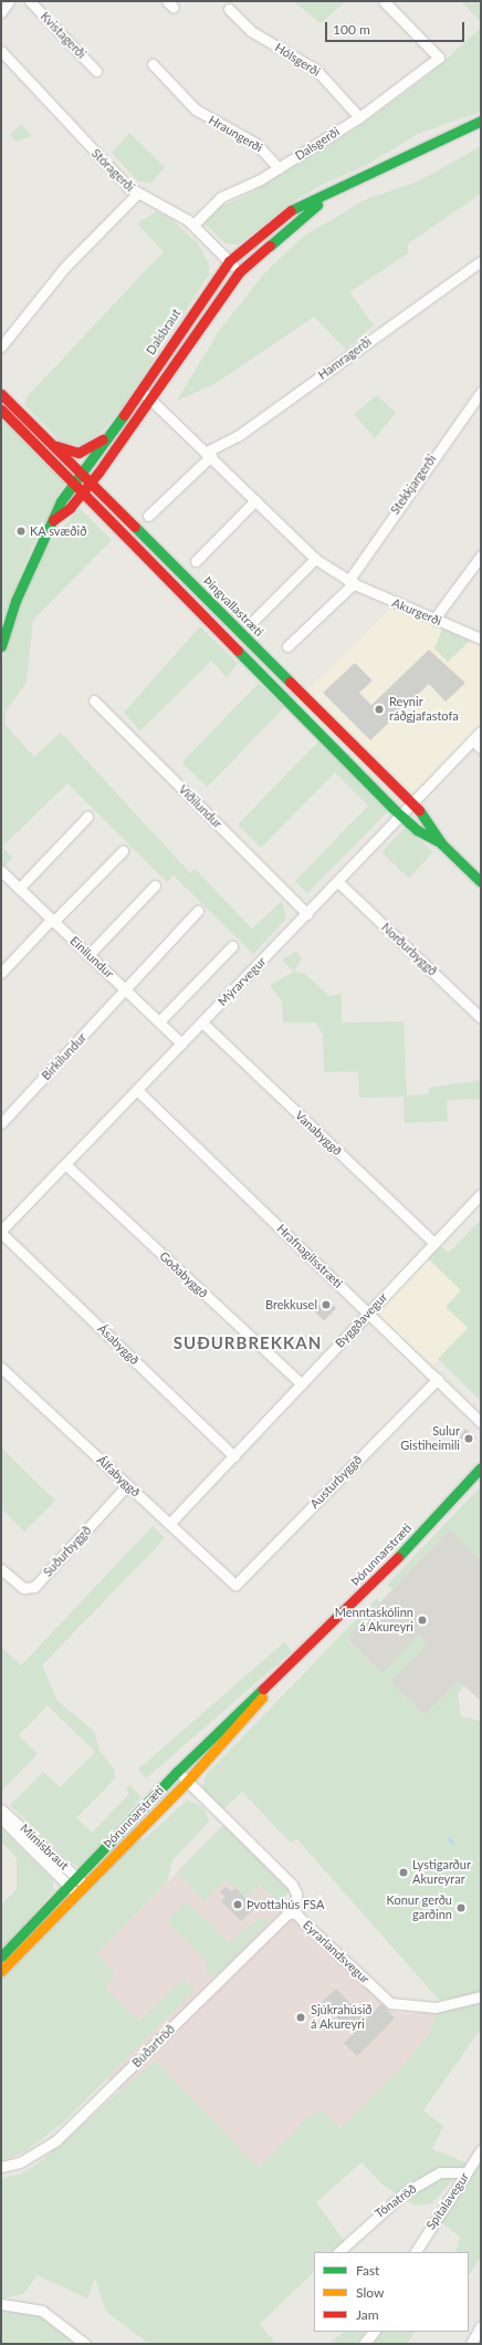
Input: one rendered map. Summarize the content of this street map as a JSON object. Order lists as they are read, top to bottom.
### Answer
{
  "streets": {
    "street": [
      "Kvistagerði",
      "Hólsgerði",
      "Hraungerði",
      "Dalsgerði",
      "Stóragerði",
      "Dalsbraut",
      "Hamragerði",
      "Stekkjargerði",
      "Þingvallastræti",
      "Akurgerði",
      "Víðilundur",
      "Norðurbyggð",
      "Einilundur",
      "Mýrarvegur",
      "Birkilundur",
      "Vanabyggð",
      "Hrafnagilsstræti",
      "Goðabyggð",
      "Byggðavegur",
      "Ásabyggð",
      "Álfabyggð",
      "Austurbyggð",
      "Suðurbyggð",
      "Þórunnarstræti",
      "Mímisbraut",
      "Eyrarlandsvegur",
      "Búðartröð",
      "Tónatröð",
      "Spítalavegur"
    ]
  },
  "crossings": [
    ["Hólsgerði", "Dalsgerði"],
    ["Hraungerði", "Dalsgerði"],
    ["Dalsgerði", "Stóragerði"],
    ["Stóragerði", "Dalsbraut"],
    ["Dalsbraut", "Þingvallastræti"],
    ["Dalsbraut", "Akurgerði"],
    ["Hamragerði", "Akurgerði"],
    ["Stekkjargerði", "Akurgerði"],
    ["Þingvallastræti", "Mýrarvegur"],
    ["Víðilundur", "Mýrarvegur"],
    ["Norðurbyggð", "Mýrarvegur"],
    ["Einilundur", "Mýrarvegur"],
    ["Einilundur", "Birkilundur"],
    ["Mýrarvegur", "Vanabyggð"],
    ["Mýrarvegur", "Hrafnagilsstræti"],
    ["Mýrarvegur", "Goðabyggð"],
    ["Mýrarvegur", "Ásabyggð"],
    ["Vanabyggð", "Byggðavegur"],
    ["Hrafnagilsstræti", "Byggðavegur"],
    ["Hrafnagilsstræti", "Austurbyggð"],
    ["Goðabyggð", "Byggðavegur"],
    ["Byggðavegur", "Ásabyggð"],
    ["Byggðavegur", "Álfabyggð"],
    ["Álfabyggð", "Austurbyggð"],
    ["Álfabyggð", "Suðurbyggð"],
    ["Þórunnarstræti", "Mímisbraut"],
    ["Þórunnarstræti", "Eyrarlandsvegur"],
    ["Eyrarlandsvegur", "Búðartröð"],
    ["Tónatröð", "Spítalavegur"]
  ],
  "districts": ["SUÐURBREKKAN"],
  "places": [
    "KA svæðið",
    "Reynir ráðgjafastofa",
    "Brekkusel",
    "Sulur Gistiheimili",
    "Menntaskólinn á Akureyri",
    "Lystigarður Akureyrar",
    "Þvottahús FSA",
    "Konur gerðu garðinn",
    "Sjúkrahúsið á Akureyri"
  ],
  "legend": ["Fast", "Slow", "Jam"],
  "scale_bar": "100 m"
}
